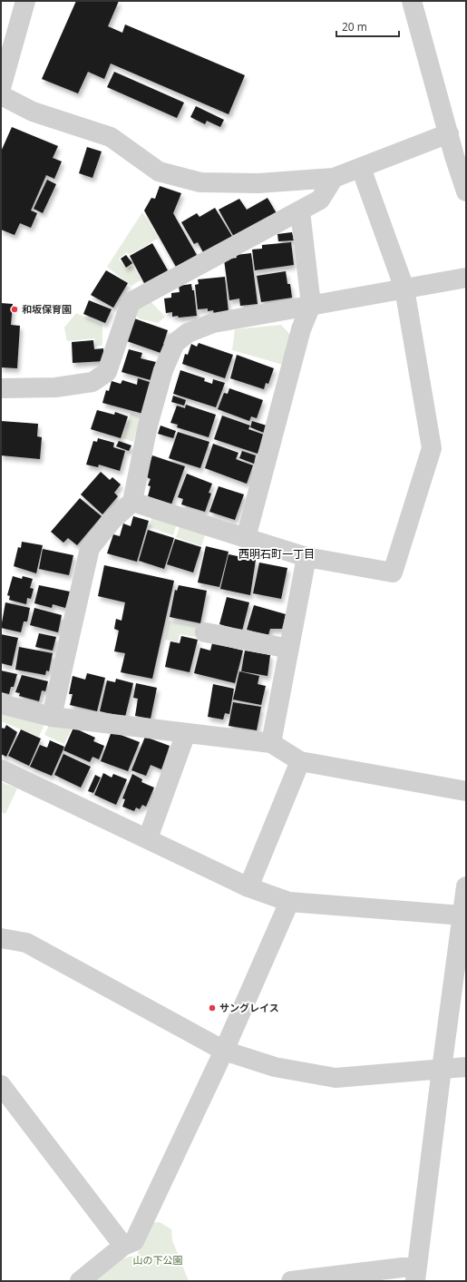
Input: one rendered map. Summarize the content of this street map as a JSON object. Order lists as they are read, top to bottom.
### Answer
{
  "districts": ["西明石町一丁目"],
  "parks": ["山の下公園"],
  "places": ["和坂保育園", "サングレイス"],
  "scale_bar": "20 m"
}
